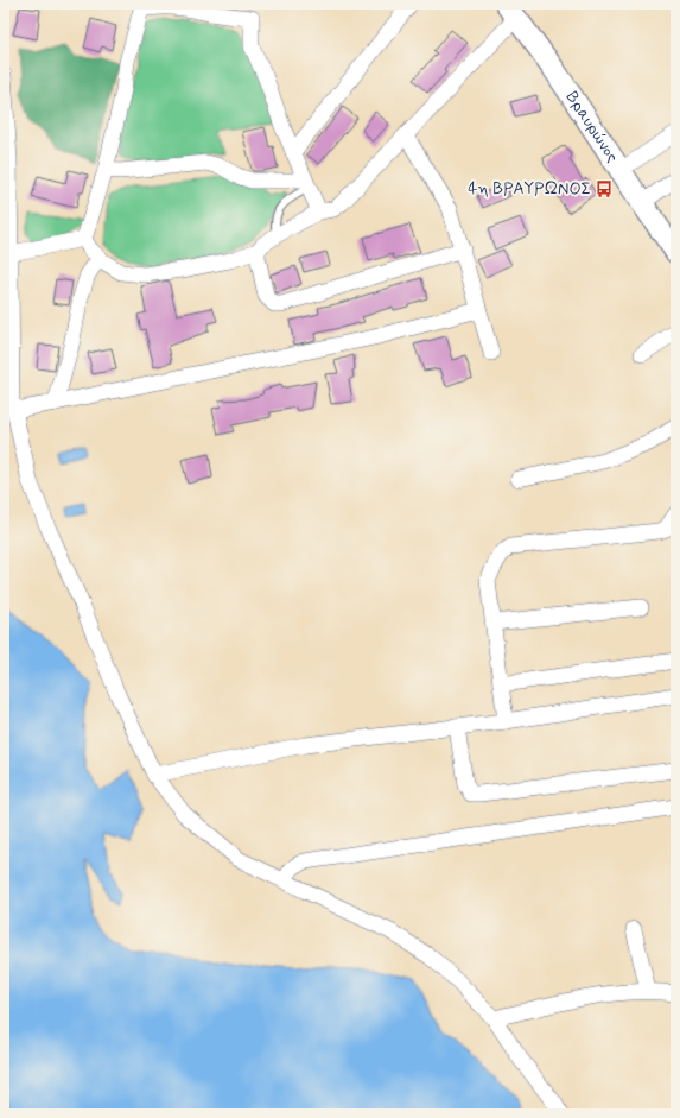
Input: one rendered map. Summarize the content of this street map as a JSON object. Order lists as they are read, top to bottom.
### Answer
{
  "streets": {
    "main road": ["Βραυρώνος"]
  },
  "places": {
    "bus stop": ["4η ΒΡΑΥΡΩΝΟΣ"]
  }
}
